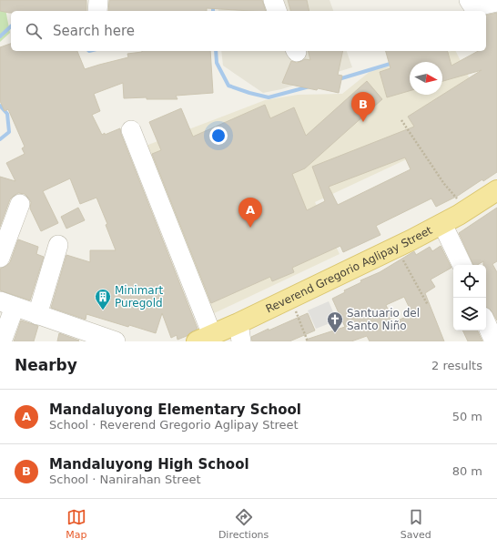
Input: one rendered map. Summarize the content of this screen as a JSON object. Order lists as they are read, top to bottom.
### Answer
{
  "streets": {
    "main road": ["Reverend Gregorio Aglipay Street"]
  },
  "places": {
    "building": ["Minimart Puregold"],
    "church": ["Santuario del Santo Niño"]
  },
  "north": "right",
  "page": {
    "search": "Search here",
    "pins": ["B", "A"],
    "heading": ["Nearby", "2 results"],
    "list": [
      {
        "mark": "A",
        "name": "Mandaluyong Elementary School",
        "note": "School · Reverend Gregorio Aglipay Street",
        "value": "50 m"
      },
      {
        "mark": "B",
        "name": "Mandaluyong High School",
        "note": "School · Nanirahan Street",
        "value": "80 m"
      }
    ],
    "nav": ["Map", "Directions", "Saved"]
  }
}
